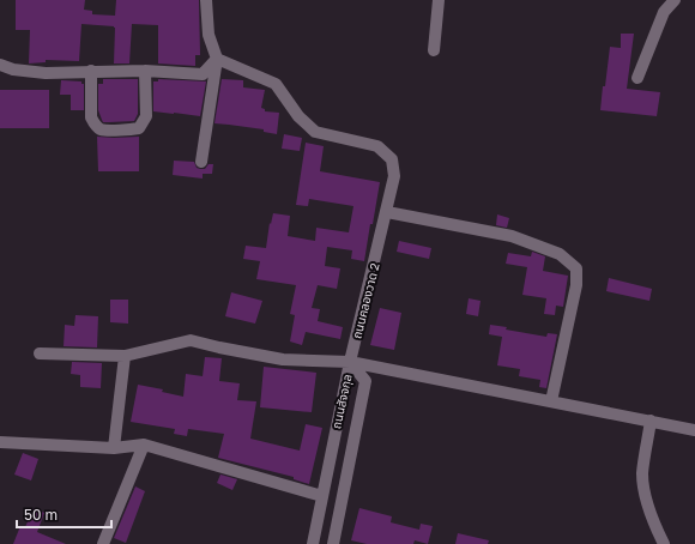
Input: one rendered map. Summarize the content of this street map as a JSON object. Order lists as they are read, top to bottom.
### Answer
{
  "streets": {
    "street": ["ถนนคลองวาด 2", "ถนนสัจจกุล"]
  },
  "crossings": [
    ["ถนนคลองวาด 2", "ถนนสัจจกุล"]
  ],
  "scale_bar": "50 m"
}
